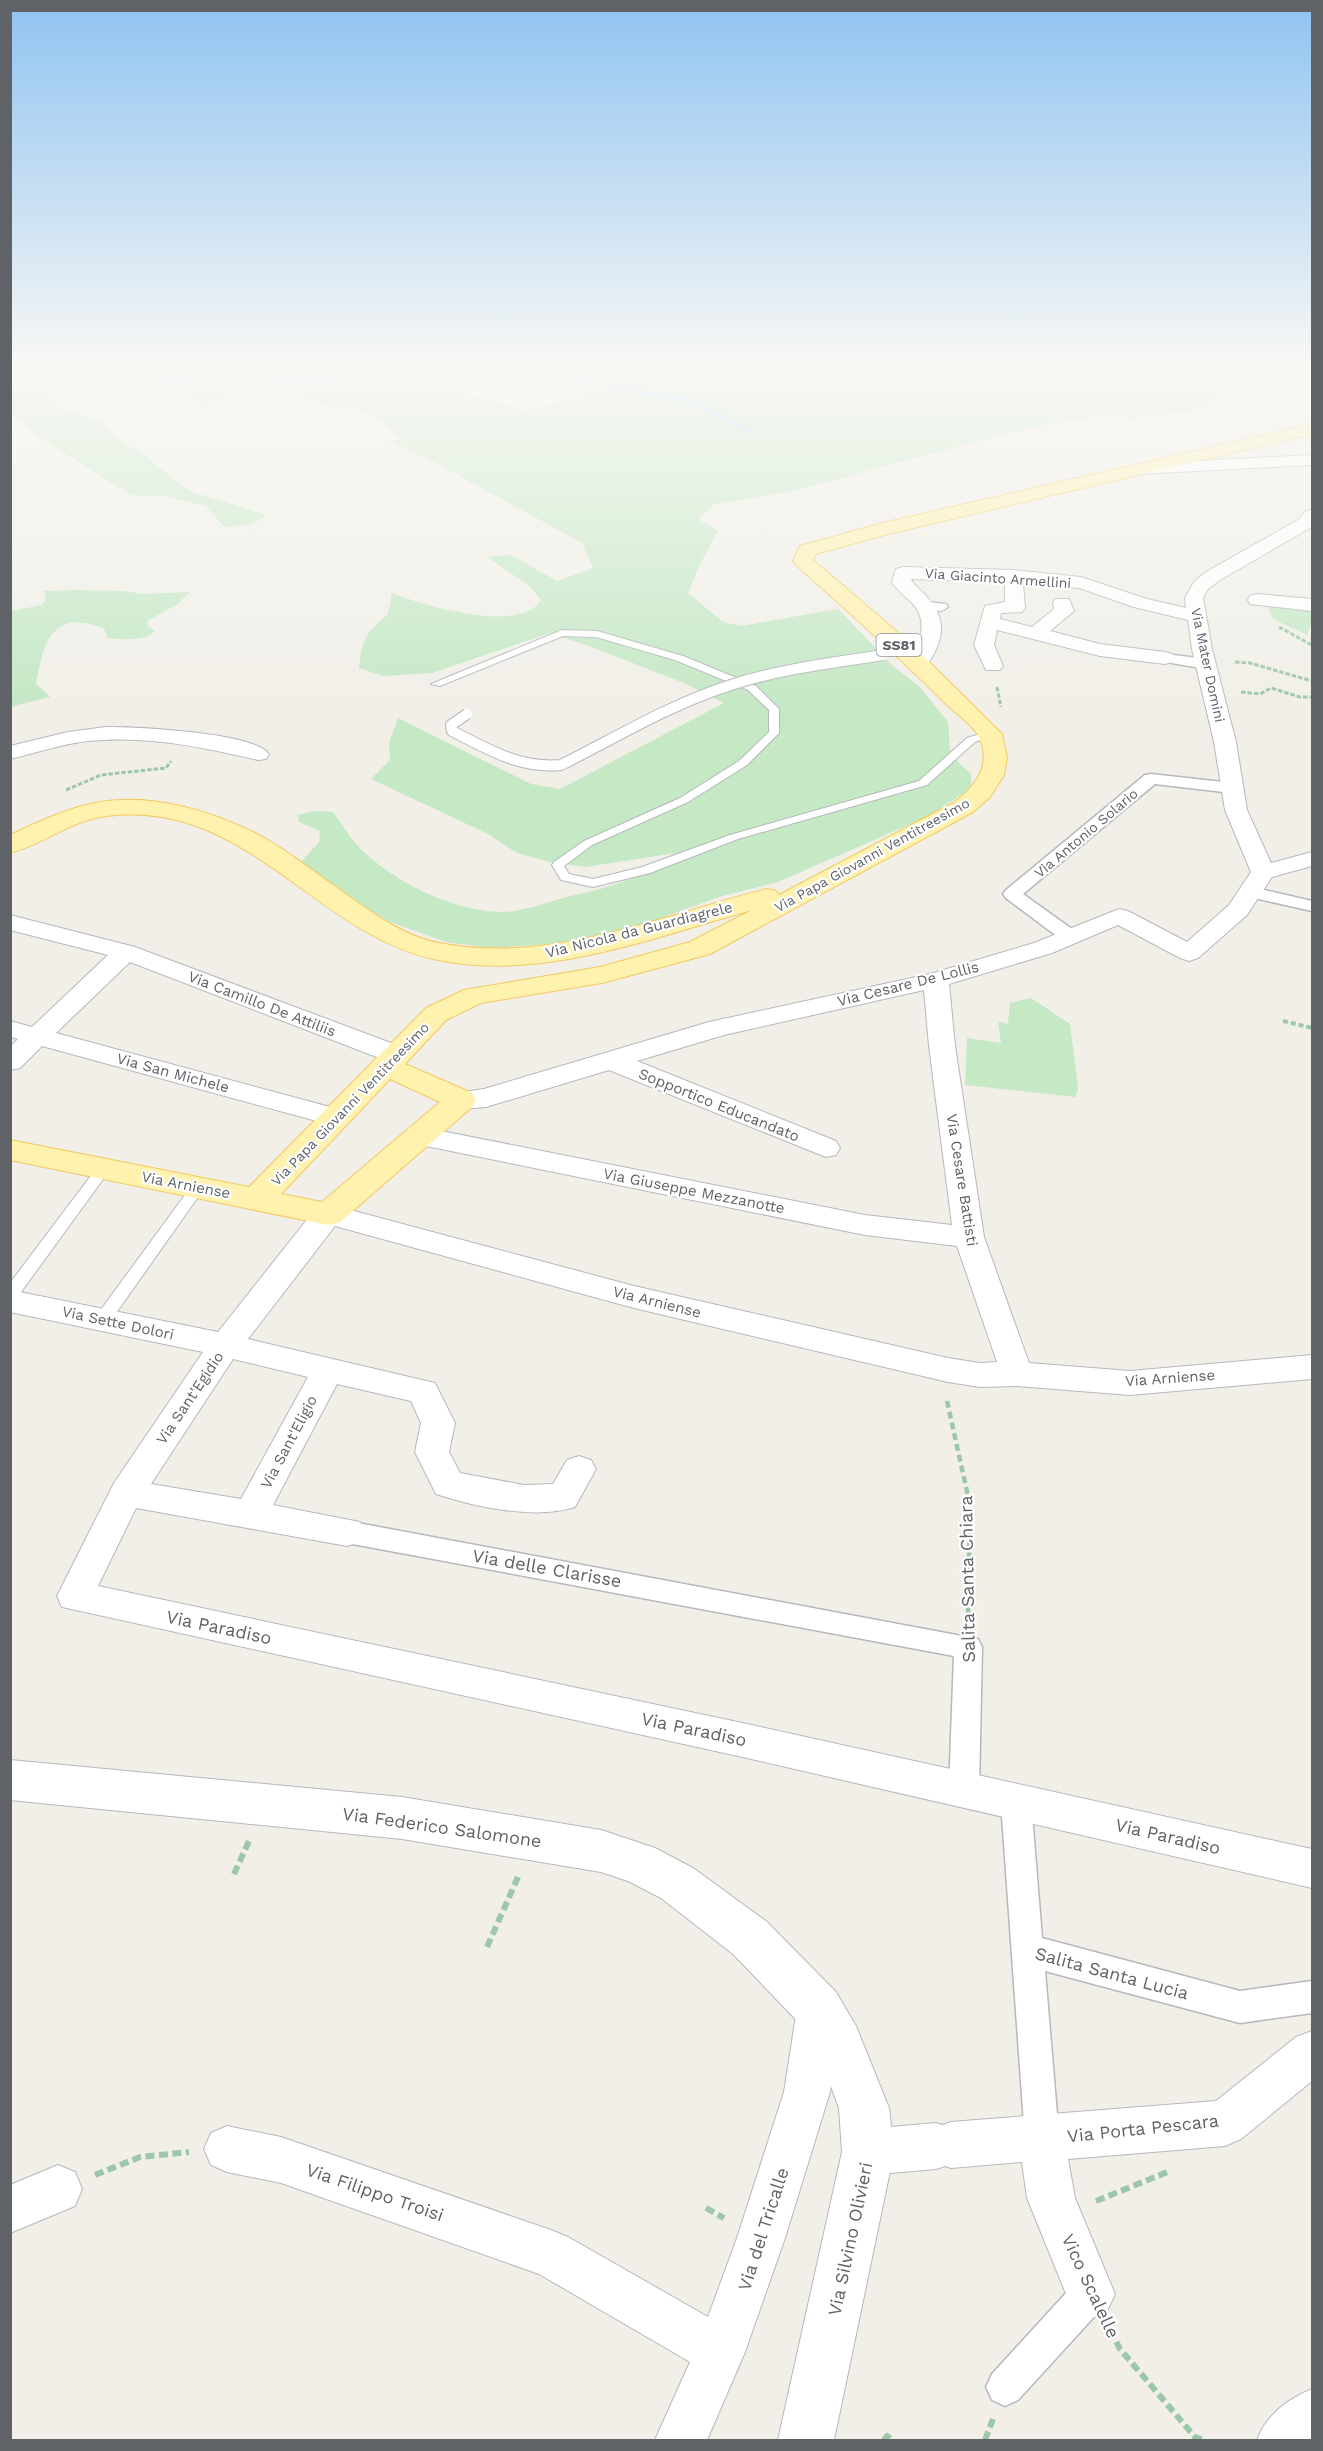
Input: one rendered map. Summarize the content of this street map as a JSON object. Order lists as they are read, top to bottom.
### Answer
{
  "streets": {
    "main road": [
      "SS81",
      "Via Papa Giovanni Ventitreesimo",
      "Via Nicola da Guardiagrele",
      "Via Arniense"
    ],
    "street": [
      "Via Giacinto Armellini",
      "Via Mater Domini",
      "Via Antonio Solario",
      "Via Cesare De Lollis",
      "Via Camillo De Attiliis",
      "Via San Michele",
      "Sopportico Educandato",
      "Via Cesare Battisti",
      "Via Giuseppe Mezzanotte",
      "Via Sette Dolori",
      "Via Sant'Egidio",
      "Via Sant'Eligio",
      "Via delle Clarisse",
      "Salita Santa Chiara",
      "Via Paradiso",
      "Via Federico Salomone",
      "Salita Santa Lucia",
      "Via Porta Pescara",
      "Via Filippo Troisi",
      "Via del Tricalle",
      "Via Silvino Olivieri",
      "Vico Scalelle"
    ]
  },
  "crossings": [
    ["Via Giacinto Armellini", "SS81"],
    ["Via Giacinto Armellini", "Via Mater Domini"],
    ["SS81", "Via Papa Giovanni Ventitreesimo"],
    ["Via Mater Domini", "Via Antonio Solario"],
    ["Via Mater Domini", "Via Cesare De Lollis"],
    ["Via Antonio Solario", "Via Cesare De Lollis"],
    ["Via Papa Giovanni Ventitreesimo", "Via Nicola da Guardiagrele"],
    ["Via Papa Giovanni Ventitreesimo", "Via Camillo De Attiliis"],
    ["Via Papa Giovanni Ventitreesimo", "Via San Michele"],
    ["Via Papa Giovanni Ventitreesimo", "Via Arniense"],
    ["Via Cesare De Lollis", "Sopportico Educandato"],
    ["Via Cesare De Lollis", "Via Cesare Battisti"],
    ["Via Cesare Battisti", "Via Arniense"],
    ["Via Cesare Battisti", "Via Giuseppe Mezzanotte"],
    ["Via Arniense", "Via Sant'Egidio"],
    ["Via Arniense", "Salita Santa Chiara"],
    ["Via Sette Dolori", "Via Sant'Egidio"],
    ["Via Sant'Egidio", "Via delle Clarisse"],
    ["Via Sant'Egidio", "Via Paradiso"],
    ["Via Sant'Eligio", "Via delle Clarisse"],
    ["Via delle Clarisse", "Salita Santa Chiara"],
    ["Salita Santa Chiara", "Via Paradiso"],
    ["Via Federico Salomone", "Via del Tricalle"],
    ["Via Federico Salomone", "Via Silvino Olivieri"],
    ["Salita Santa Lucia", "Via Porta Pescara"],
    ["Salita Santa Lucia", "Vico Scalelle"],
    ["Via Porta Pescara", "Via Silvino Olivieri"],
    ["Via Porta Pescara", "Vico Scalelle"],
    ["Via Filippo Troisi", "Via del Tricalle"],
    ["Via del Tricalle", "Via Silvino Olivieri"]
  ]
}
